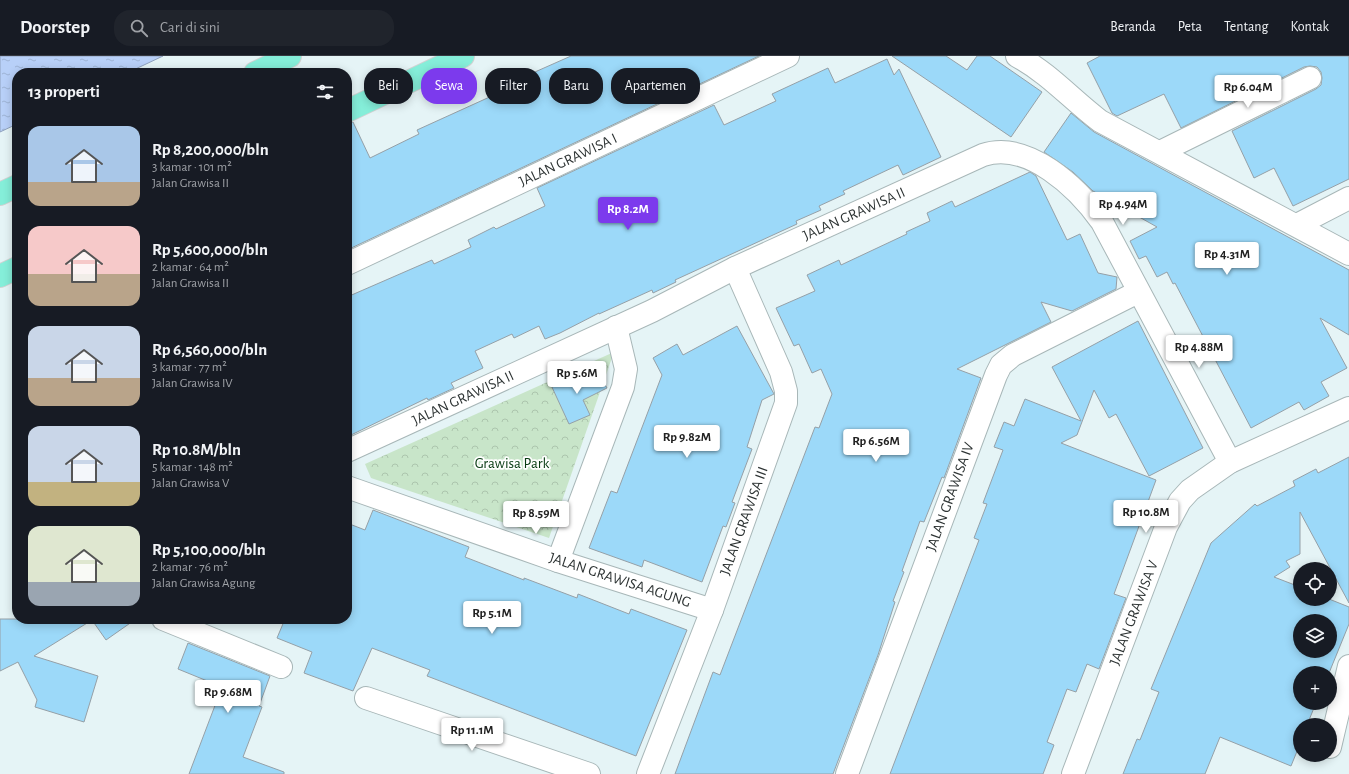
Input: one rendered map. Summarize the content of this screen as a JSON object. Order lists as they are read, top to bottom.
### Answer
{
  "streets": {
    "street": [
      "JALAN GRAWISA I",
      "JALAN GRAWISA II",
      "JALAN GRAWISA IV",
      "JALAN GRAWISA III",
      "JALAN GRAWISA AGUNG",
      "JALAN GRAWISA V"
    ]
  },
  "crossings": [
    ["JALAN GRAWISA II", "JALAN GRAWISA IV"],
    ["JALAN GRAWISA II", "JALAN GRAWISA III"],
    ["JALAN GRAWISA II", "JALAN GRAWISA V"],
    ["JALAN GRAWISA III", "JALAN GRAWISA AGUNG"]
  ],
  "parks": ["Grawisa Park"],
  "page": {
    "header": "Doorstep",
    "search": "Cari di sini",
    "nav": [
      "Beranda",
      "Peta",
      "Tentang",
      "Kontak"
    ],
    "chip": [
      "Beli",
      "Sewa",
      "Filter",
      "Baru",
      "Apartemen"
    ],
    "heading": "13 properti",
    "price": [
      "Rp 6.04M",
      "Rp 4.94M",
      "Rp 8.2M",
      "Rp 4.31M",
      "Rp 4.88M",
      "Rp 5.6M",
      "Rp 9.82M",
      "Rp 6.56M",
      "Rp 10.8M",
      "Rp 8.59M",
      "Rp 5.1M",
      "Rp 9.68M",
      "Rp 11.1M"
    ],
    "list": [
      {
        "name": "Rp 8,200,000/bln",
        "note": "3 kamar · 101 m² · Jalan Grawisa II"
      },
      {
        "name": "Rp 5,600,000/bln",
        "note": "2 kamar · 64 m² · Jalan Grawisa II"
      },
      {
        "name": "Rp 6,560,000/bln",
        "note": "3 kamar · 77 m² · Jalan Grawisa IV"
      },
      {
        "name": "Rp 10.8M/bln",
        "note": "5 kamar · 148 m² · Jalan Grawisa V"
      },
      {
        "name": "Rp 5,100,000/bln",
        "note": "2 kamar · 76 m² · Jalan Grawisa Agung"
      }
    ],
    "map_buttons": ["+", "−"]
  }
}
